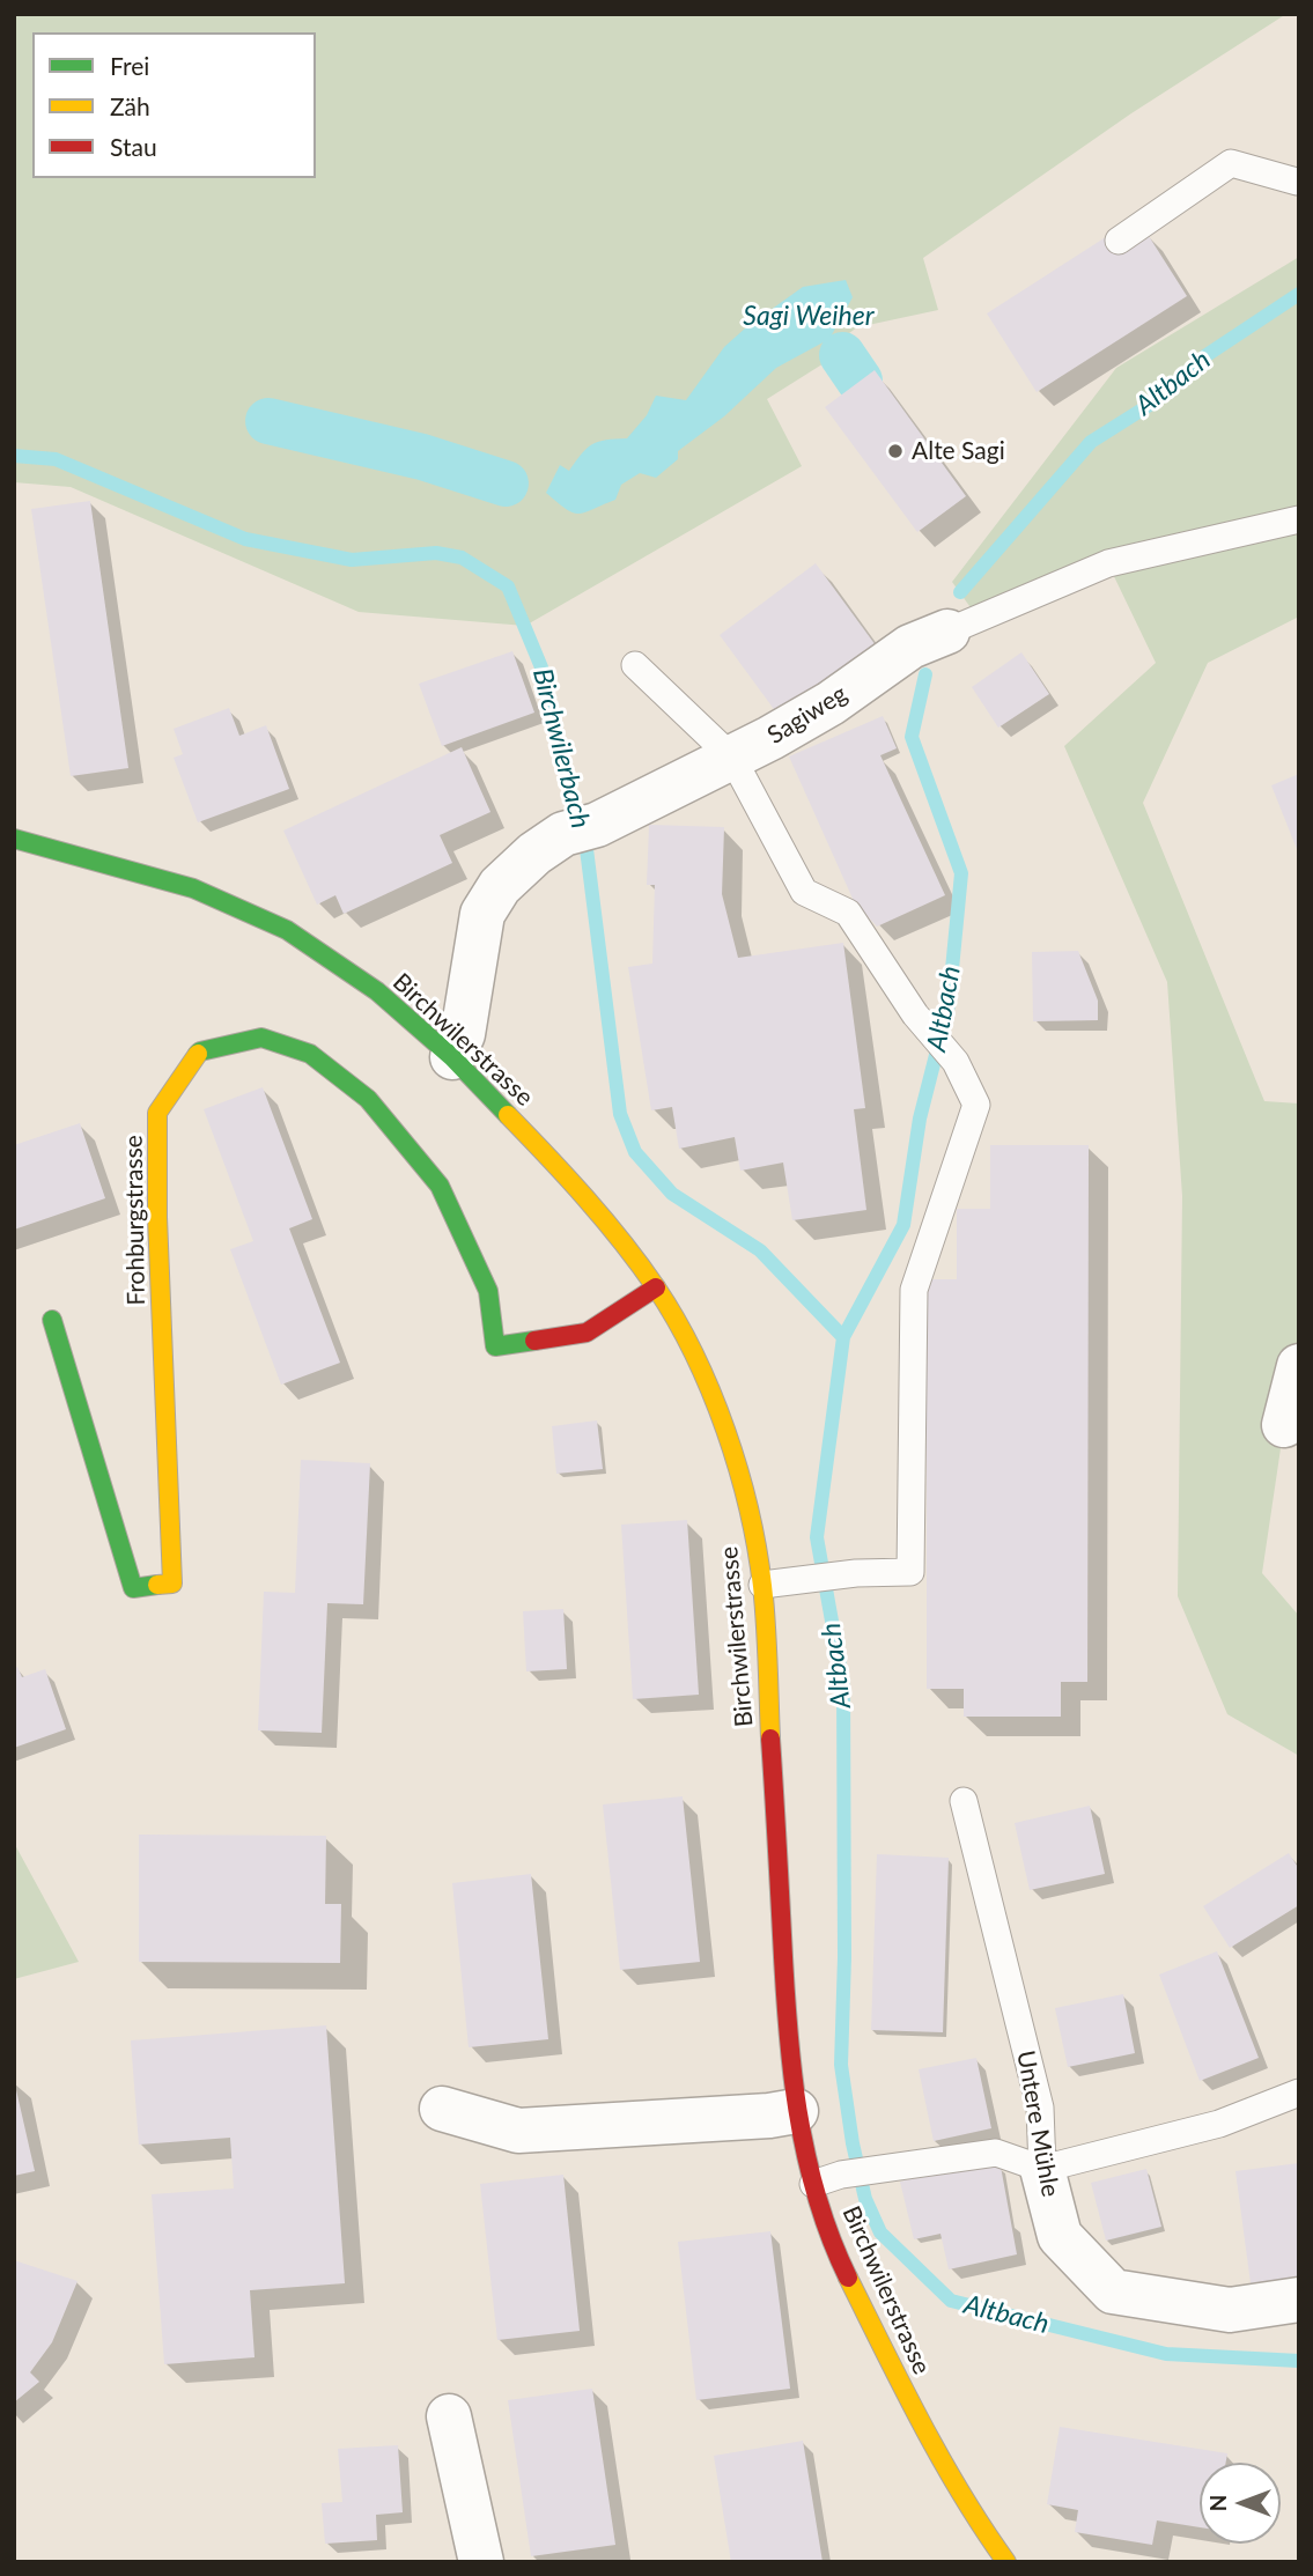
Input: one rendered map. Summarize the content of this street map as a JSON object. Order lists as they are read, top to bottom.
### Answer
{
  "streets": {
    "street": [
      "Sagiweg",
      "Birchwilerstrasse",
      "Frohburgstrasse",
      "Untere Mühle"
    ]
  },
  "crossings": [
    ["Sagiweg", "Birchwilerstrasse"],
    ["Birchwilerstrasse", "Frohburgstrasse"]
  ],
  "water": ["Sagi Weiher", "Altbach", "Birchwilerbach"],
  "places": ["Alte Sagi"],
  "legend": ["Frei", "Zäh", "Stau"],
  "north": "left"
}
